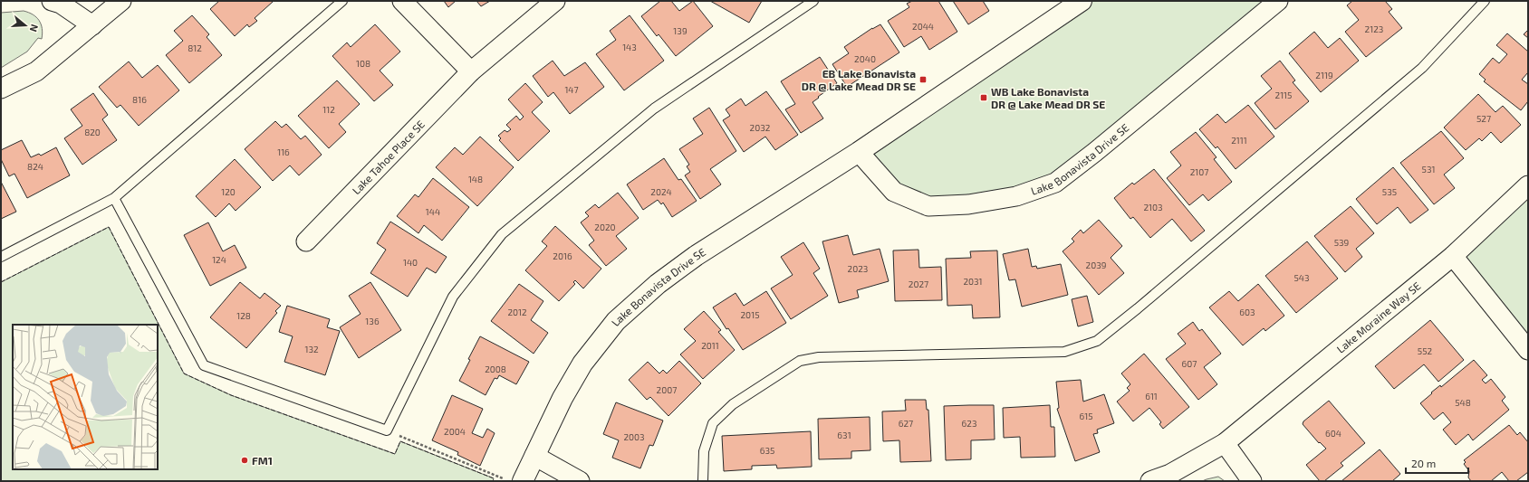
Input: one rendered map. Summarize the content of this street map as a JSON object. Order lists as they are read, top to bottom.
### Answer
{
  "streets": {
    "street": ["Lake Tahoe Place SE", "Lake Bonavista Drive SE", "Lake Moraine Way SE"]
  },
  "places": {
    "transit": ["EB Lake Bonavista DR @ Lake Mead DR SE", "WB Lake Bonavista DR @ Lake Mead DR SE"],
    "other": ["FM1"]
  },
  "house_numbers": [
    "2044",
    "2123",
    "139",
    "143",
    "812",
    "2040",
    "108",
    "2119",
    "147",
    "2115",
    "816",
    "112",
    "527",
    "2032",
    "820",
    "2111",
    "116",
    "824",
    "531",
    "2107",
    "148",
    "120",
    "2024",
    "535",
    "2103",
    "144",
    "2020",
    "539",
    "2016",
    "124",
    "140",
    "2039",
    "2023",
    "543",
    "2031",
    "2027",
    "2012",
    "603",
    "2015",
    "128",
    "136",
    "2011",
    "132",
    "552",
    "607",
    "2008",
    "2007",
    "611",
    "548",
    "615",
    "627",
    "623",
    "2004",
    "604",
    "631",
    "2003",
    "635"
  ],
  "scale_bar": "20 m",
  "north": "right"
}
